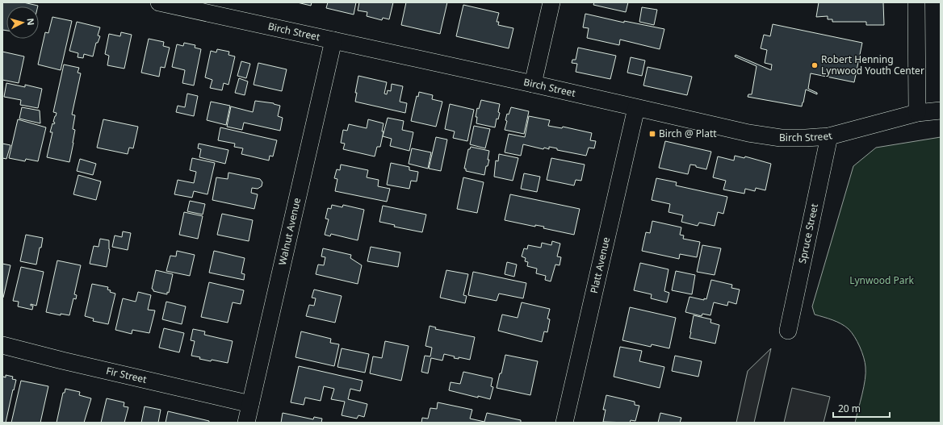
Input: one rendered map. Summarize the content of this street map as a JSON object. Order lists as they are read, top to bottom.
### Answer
{
  "streets": {
    "street": [
      "Birch Street",
      "Walnut Avenue",
      "Spruce Street",
      "Platt Avenue",
      "Fir Street"
    ]
  },
  "crossings": [
    ["Birch Street", "Walnut Avenue"],
    ["Birch Street", "Spruce Street"],
    ["Birch Street", "Platt Avenue"],
    ["Walnut Avenue", "Fir Street"]
  ],
  "parks": ["Lynwood Park"],
  "places": {
    "other": ["Robert Henning Lynwood Youth Center"],
    "transit": ["Birch @ Platt"]
  },
  "scale_bar": "20 m",
  "north": "right"
}
